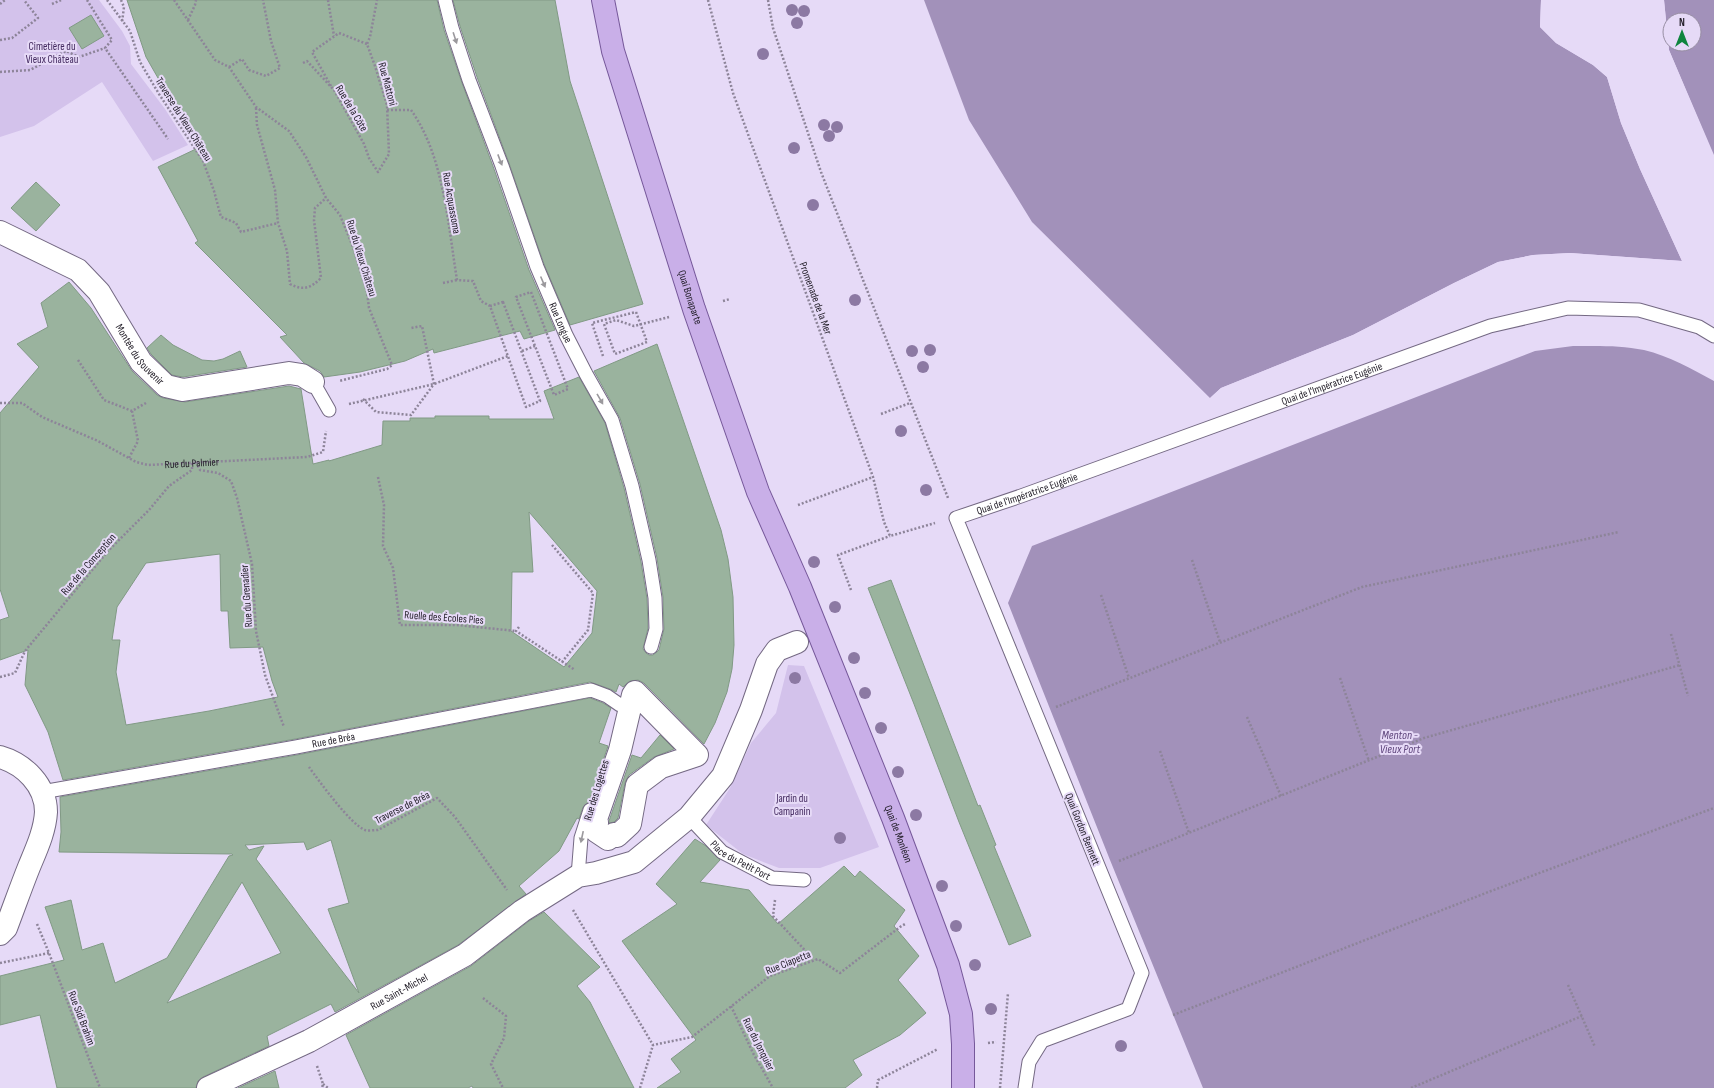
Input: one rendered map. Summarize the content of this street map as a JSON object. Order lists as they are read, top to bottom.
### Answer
{
  "streets": {
    "main road": ["Quai Bonaparte", "Quai de Monléon"],
    "street": ["Montée du Souvenir", "Rue Saint-Michel"],
    "lane": [
      "Rue Longue",
      "Quai de l'Impératrice Eugénie",
      "Rue de Bréa",
      "Rue des Logettes",
      "Quai Gordon Bennett",
      "Place du Petit Port"
    ],
    "path": [
      "Rue Mattoni",
      "Rue de la Côte",
      "Traverse du Vieux Château",
      "Rue Acquassoma",
      "Rue du Vieux Château",
      "Promenade de la Mer",
      "Rue du Palmier",
      "Rue de la Conception",
      "Rue du Grenadier",
      "Ruelle des Écoles Pies",
      "Traverse de Bréa",
      "Rue Ciapetta",
      "Rue Sidi Brahim",
      "Rue du Jonquier"
    ]
  },
  "crossings": [
    ["Rue Mattoni", "Rue de la Côte"],
    ["Rue Mattoni", "Rue Acquassoma"],
    ["Quai Bonaparte", "Quai de Monléon"],
    ["Quai de l'Impératrice Eugénie", "Quai Gordon Bennett"],
    ["Rue du Palmier", "Rue de la Conception"],
    ["Rue du Palmier", "Rue du Grenadier"],
    ["Rue du Grenadier", "Rue de Bréa"],
    ["Rue du Grenadier", "Traverse de Bréa"],
    ["Ruelle des Écoles Pies", "Rue de Bréa"],
    ["Rue de Bréa", "Traverse de Bréa"],
    ["Rue des Logettes", "Rue Saint-Michel"],
    ["Traverse de Bréa", "Rue Saint-Michel"],
    ["Rue Ciapetta", "Rue du Jonquier"]
  ],
  "one_way": ["Rue Longue", "Rue des Logettes"],
  "water": ["Menton - Vieux Port"],
  "parks": ["Cimetière du Vieux Château", "Jardin du Campanin"],
  "north": "top"
}
